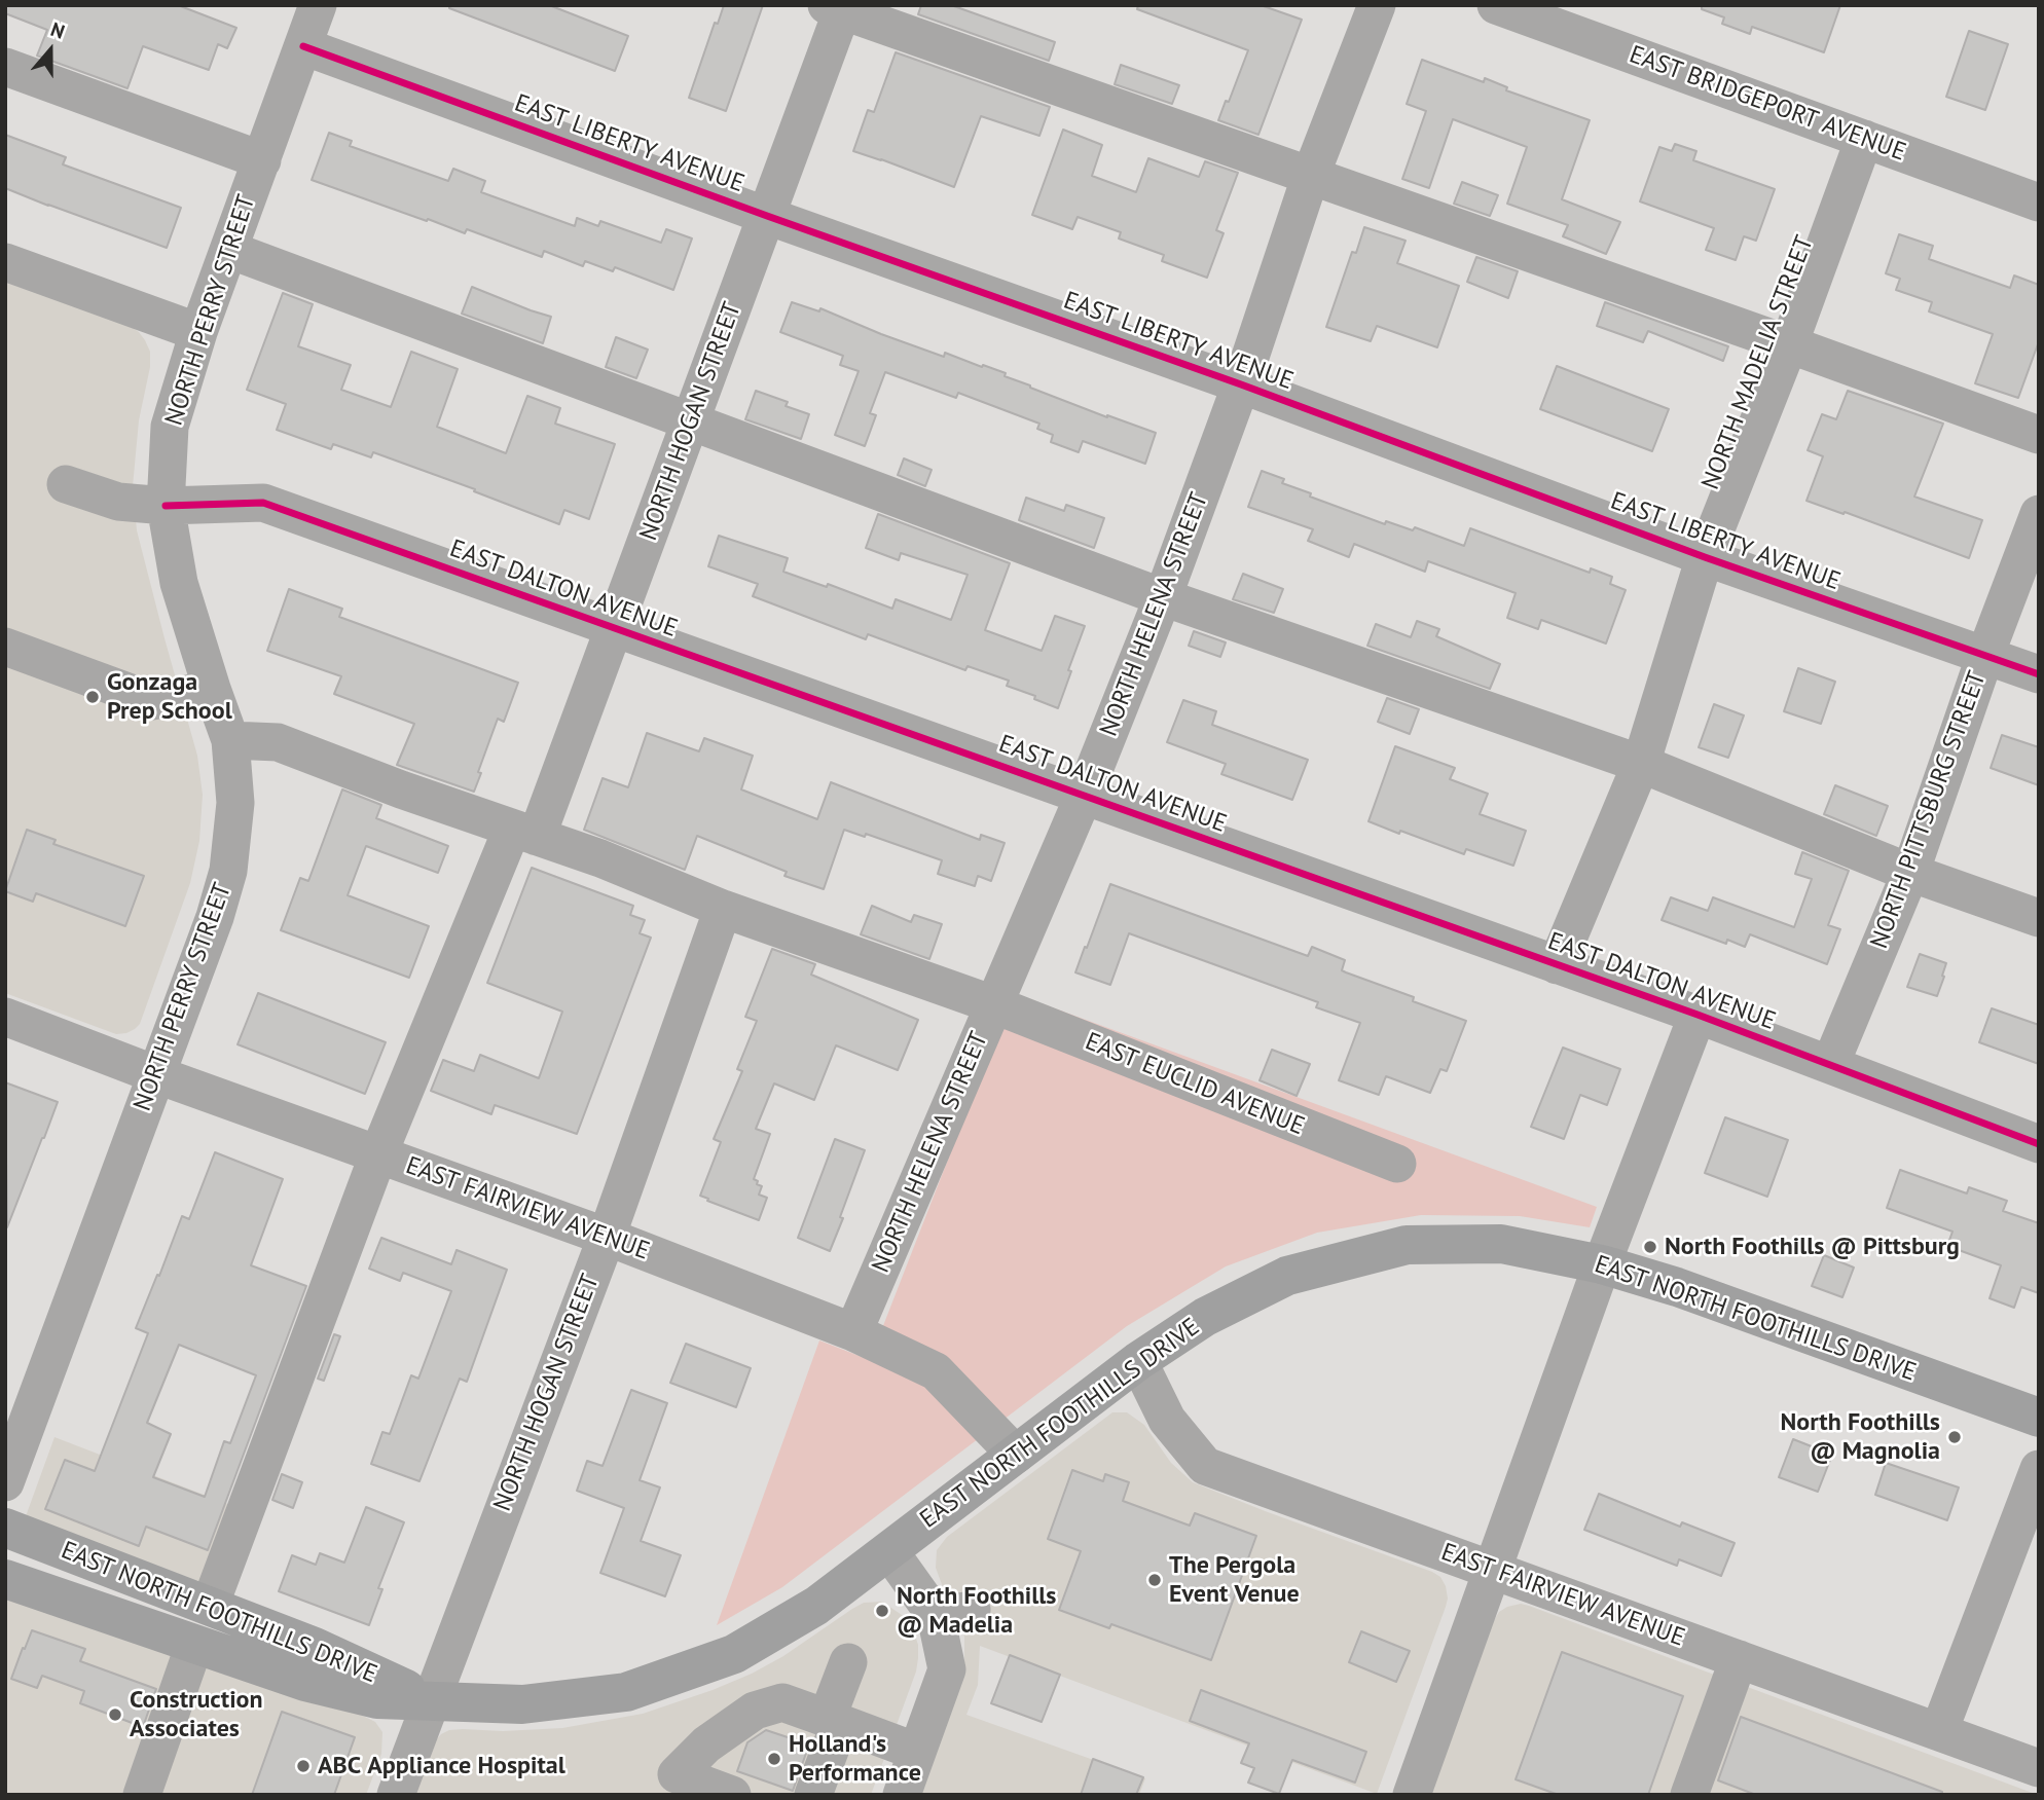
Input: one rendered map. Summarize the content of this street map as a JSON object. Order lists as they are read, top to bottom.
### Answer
{
  "streets": {
    "main road": ["EAST NORTH FOOTHILLS DRIVE"],
    "street": [
      "EAST BRIDGEPORT AVENUE",
      "EAST LIBERTY AVENUE",
      "NORTH PERRY STREET",
      "NORTH MADELIA STREET",
      "NORTH HOGAN STREET",
      "EAST DALTON AVENUE",
      "NORTH HELENA STREET",
      "NORTH PITTSBURG STREET",
      "EAST EUCLID AVENUE",
      "EAST FAIRVIEW AVENUE"
    ]
  },
  "crossings": [
    ["EAST BRIDGEPORT AVENUE", "NORTH MADELIA STREET"],
    ["EAST LIBERTY AVENUE", "NORTH PERRY STREET"],
    ["EAST LIBERTY AVENUE", "NORTH MADELIA STREET"],
    ["EAST LIBERTY AVENUE", "NORTH HOGAN STREET"],
    ["EAST LIBERTY AVENUE", "NORTH HELENA STREET"],
    ["EAST LIBERTY AVENUE", "NORTH PITTSBURG STREET"],
    ["NORTH PERRY STREET", "EAST DALTON AVENUE"],
    ["NORTH PERRY STREET", "EAST EUCLID AVENUE"],
    ["NORTH PERRY STREET", "EAST FAIRVIEW AVENUE"],
    ["NORTH MADELIA STREET", "EAST DALTON AVENUE"],
    ["NORTH HOGAN STREET", "EAST DALTON AVENUE"],
    ["NORTH HOGAN STREET", "EAST EUCLID AVENUE"],
    ["NORTH HOGAN STREET", "EAST FAIRVIEW AVENUE"],
    ["NORTH HOGAN STREET", "EAST NORTH FOOTHILLS DRIVE"],
    ["EAST DALTON AVENUE", "NORTH HELENA STREET"],
    ["EAST DALTON AVENUE", "NORTH PITTSBURG STREET"],
    ["NORTH HELENA STREET", "EAST EUCLID AVENUE"],
    ["NORTH HELENA STREET", "EAST FAIRVIEW AVENUE"],
    ["EAST FAIRVIEW AVENUE", "EAST NORTH FOOTHILLS DRIVE"]
  ],
  "places": [
    "Gonzaga Prep School",
    "North Foothills @ Pittsburg",
    "North Foothills @ Magnolia",
    "The Pergola Event Venue",
    "North Foothills @ Madelia",
    "Construction Associates",
    "Holland's Performance",
    "ABC Appliance Hospital"
  ],
  "north": "top"
}
